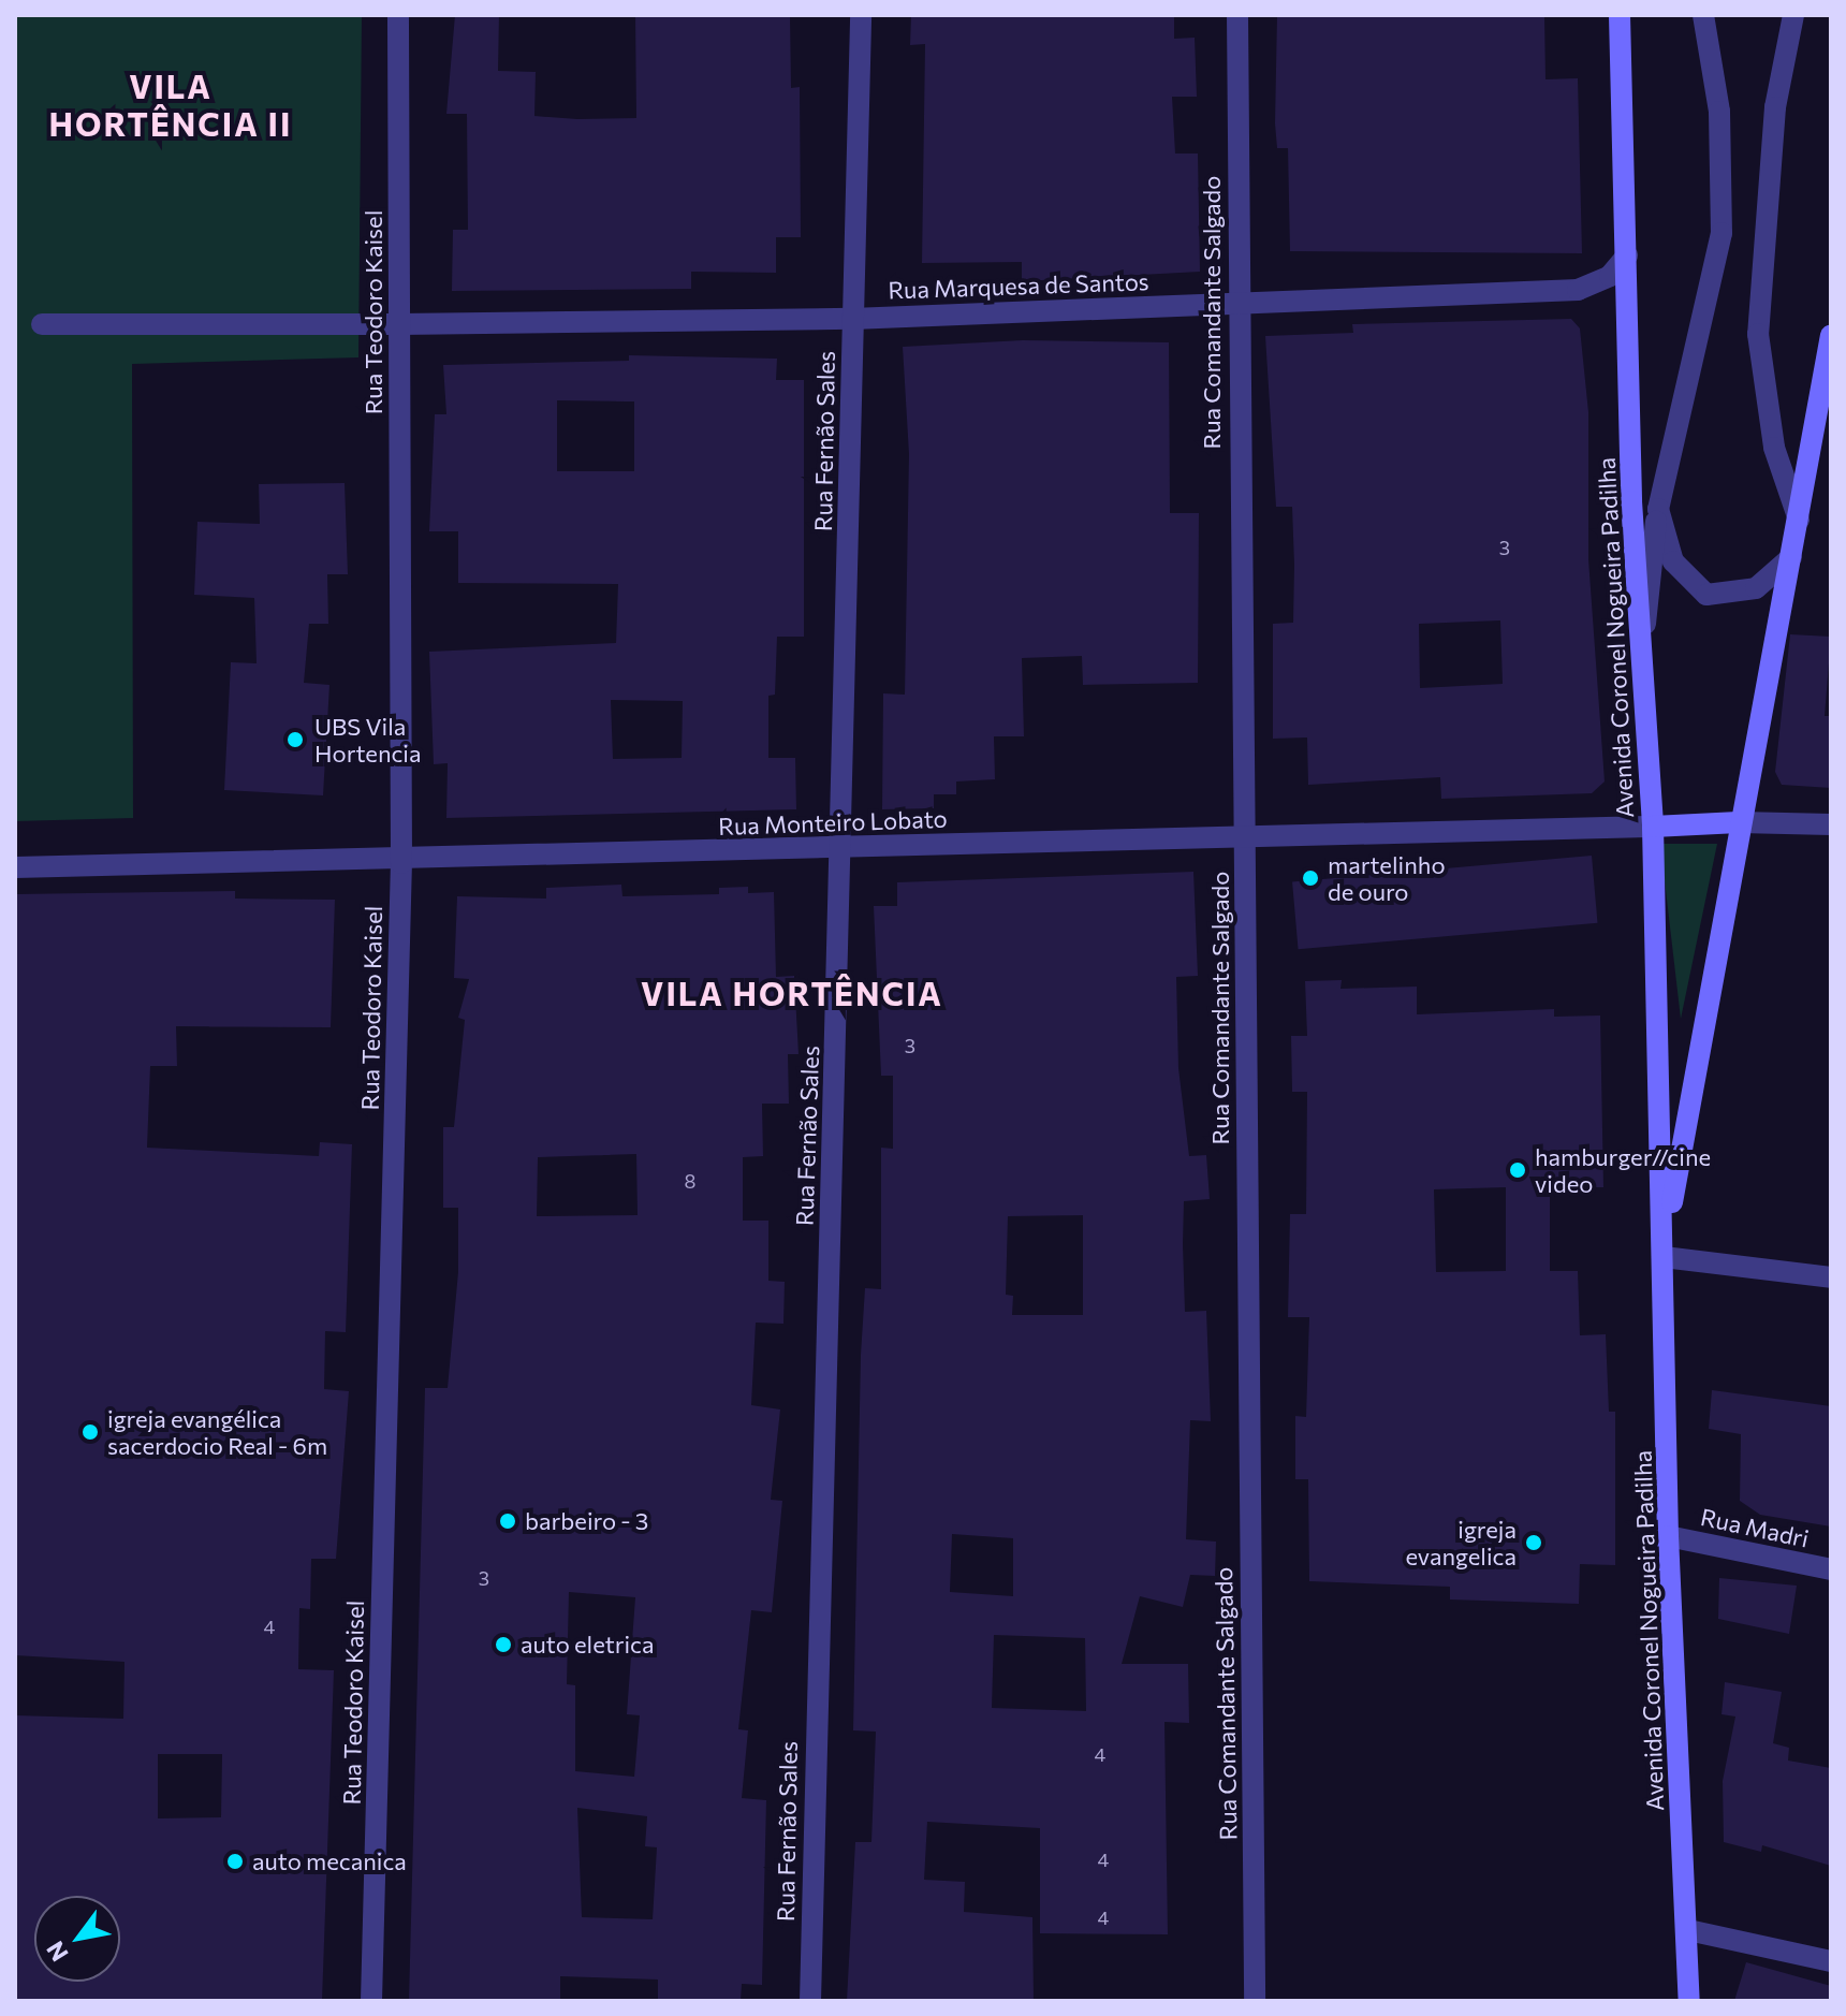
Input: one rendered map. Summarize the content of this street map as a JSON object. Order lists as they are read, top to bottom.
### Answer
{
  "streets": {
    "main road": ["Avenida Coronel Nogueira Padilha"],
    "street": [
      "Rua Marquesa de Santos",
      "Rua Teodoro Kaisel",
      "Rua Comandante Salgado",
      "Rua Fernão Sales",
      "Rua Monteiro Lobato",
      "Rua Madri"
    ]
  },
  "crossings": [
    ["Rua Marquesa de Santos", "Rua Teodoro Kaisel"],
    ["Rua Marquesa de Santos", "Rua Comandante Salgado"],
    ["Rua Marquesa de Santos", "Rua Fernão Sales"],
    ["Rua Marquesa de Santos", "Avenida Coronel Nogueira Padilha"],
    ["Rua Teodoro Kaisel", "Rua Monteiro Lobato"],
    ["Rua Comandante Salgado", "Rua Monteiro Lobato"],
    ["Rua Fernão Sales", "Rua Monteiro Lobato"],
    ["Avenida Coronel Nogueira Padilha", "Rua Monteiro Lobato"],
    ["Avenida Coronel Nogueira Padilha", "Rua Madri"]
  ],
  "districts": ["VILA HORTÊNCIA II", "VILA HORTÊNCIA"],
  "places": [
    "UBS Vila Hortencia",
    "martelinho de ouro",
    "hamburger//cine video",
    "igreja evangélica sacerdocio Real - 6m",
    "barbeiro - 3",
    "igreja evangelica",
    "auto eletrica",
    "auto mecanica"
  ],
  "house_numbers": [
    "3",
    "3",
    "8",
    "3",
    "4",
    "4",
    "4",
    "4"
  ],
  "north": "bottom left"
}
